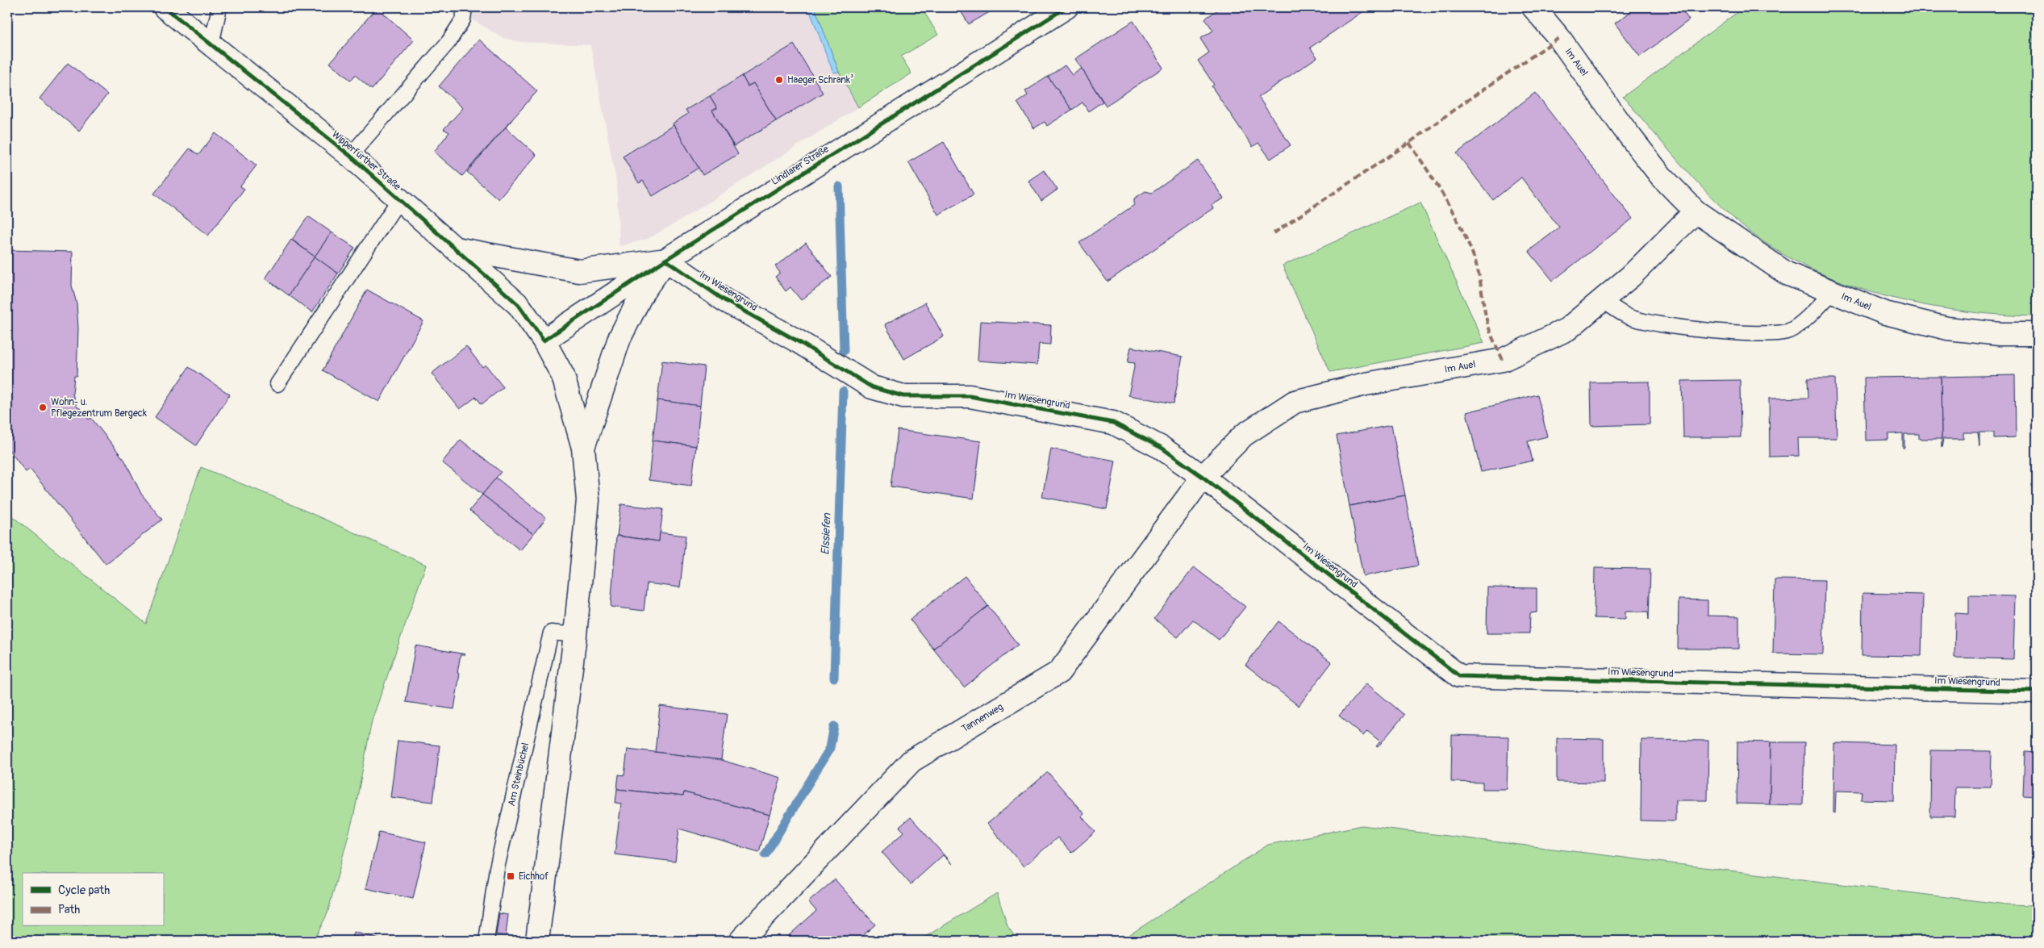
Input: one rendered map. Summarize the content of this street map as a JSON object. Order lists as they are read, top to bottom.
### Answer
{
  "streets": {
    "street": [
      "Im Auel",
      "Wipperfürther Straße",
      "Lindlarer Straße",
      "Im Wiesengrund",
      "Tannenweg"
    ],
    "lane": ["Am Steinbüchel"]
  },
  "crossings": [
    ["Im Auel", "Im Wiesengrund"],
    ["Im Auel", "Tannenweg"],
    ["Wipperfürther Straße", "Lindlarer Straße"],
    ["Lindlarer Straße", "Im Wiesengrund"],
    ["Im Wiesengrund", "Tannenweg"]
  ],
  "water": ["Elssiefen"],
  "places": {
    "other": ["Haeger Schrank³", "Wohn- u. Pflegezentrum Bergeck"],
    "transit": ["Eichhof"]
  },
  "legend": ["Cycle path", "Path"]
}
